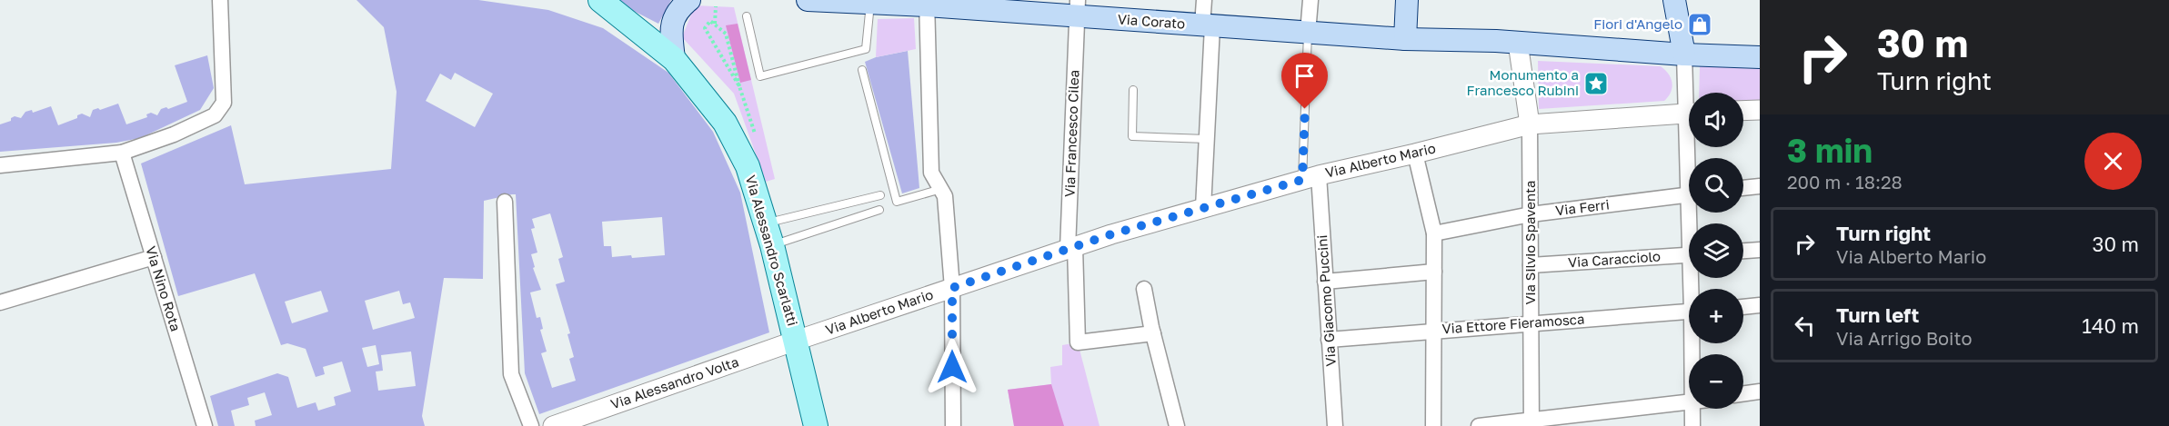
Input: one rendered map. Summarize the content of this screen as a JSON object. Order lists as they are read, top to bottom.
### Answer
{
  "streets": {
    "main road": ["Via Corato", "Via Alessandro Scarlatti"],
    "street": [
      "Via Francesco Cilea",
      "Via Alberto Mario",
      "Via Ferri",
      "Via Silvio Spaventa",
      "Via Caracciolo",
      "Via Nino Rota",
      "Via Giacomo Puccini",
      "Via Ettore Fieramosca",
      "Via Alessandro Volta"
    ]
  },
  "crossings": [
    ["Via Corato", "Via Francesco Cilea"],
    ["Via Francesco Cilea", "Via Alberto Mario"],
    ["Via Alberto Mario", "Via Silvio Spaventa"],
    ["Via Alberto Mario", "Via Alessandro Scarlatti"],
    ["Via Alberto Mario", "Via Giacomo Puccini"],
    ["Via Alberto Mario", "Via Alessandro Volta"],
    ["Via Ferri", "Via Silvio Spaventa"],
    ["Via Silvio Spaventa", "Via Caracciolo"],
    ["Via Silvio Spaventa", "Via Ettore Fieramosca"],
    ["Via Alessandro Scarlatti", "Via Alessandro Volta"],
    ["Via Giacomo Puccini", "Via Ettore Fieramosca"]
  ],
  "places": {
    "shop": ["Fiori d'Angelo"],
    "place": ["Monumento a Francesco Rubini"]
  },
  "page": {
    "turn": ["30 m", "Turn right"],
    "map_buttons": ["+", "−"],
    "heading": ["3 min", "200 m · 18:28"],
    "list": [
      {
        "name": "Turn right",
        "note": "Via Alberto Mario",
        "value": "30 m"
      },
      {
        "name": "Turn left",
        "note": "Via Arrigo Boito",
        "value": "140 m"
      }
    ]
  }
}
